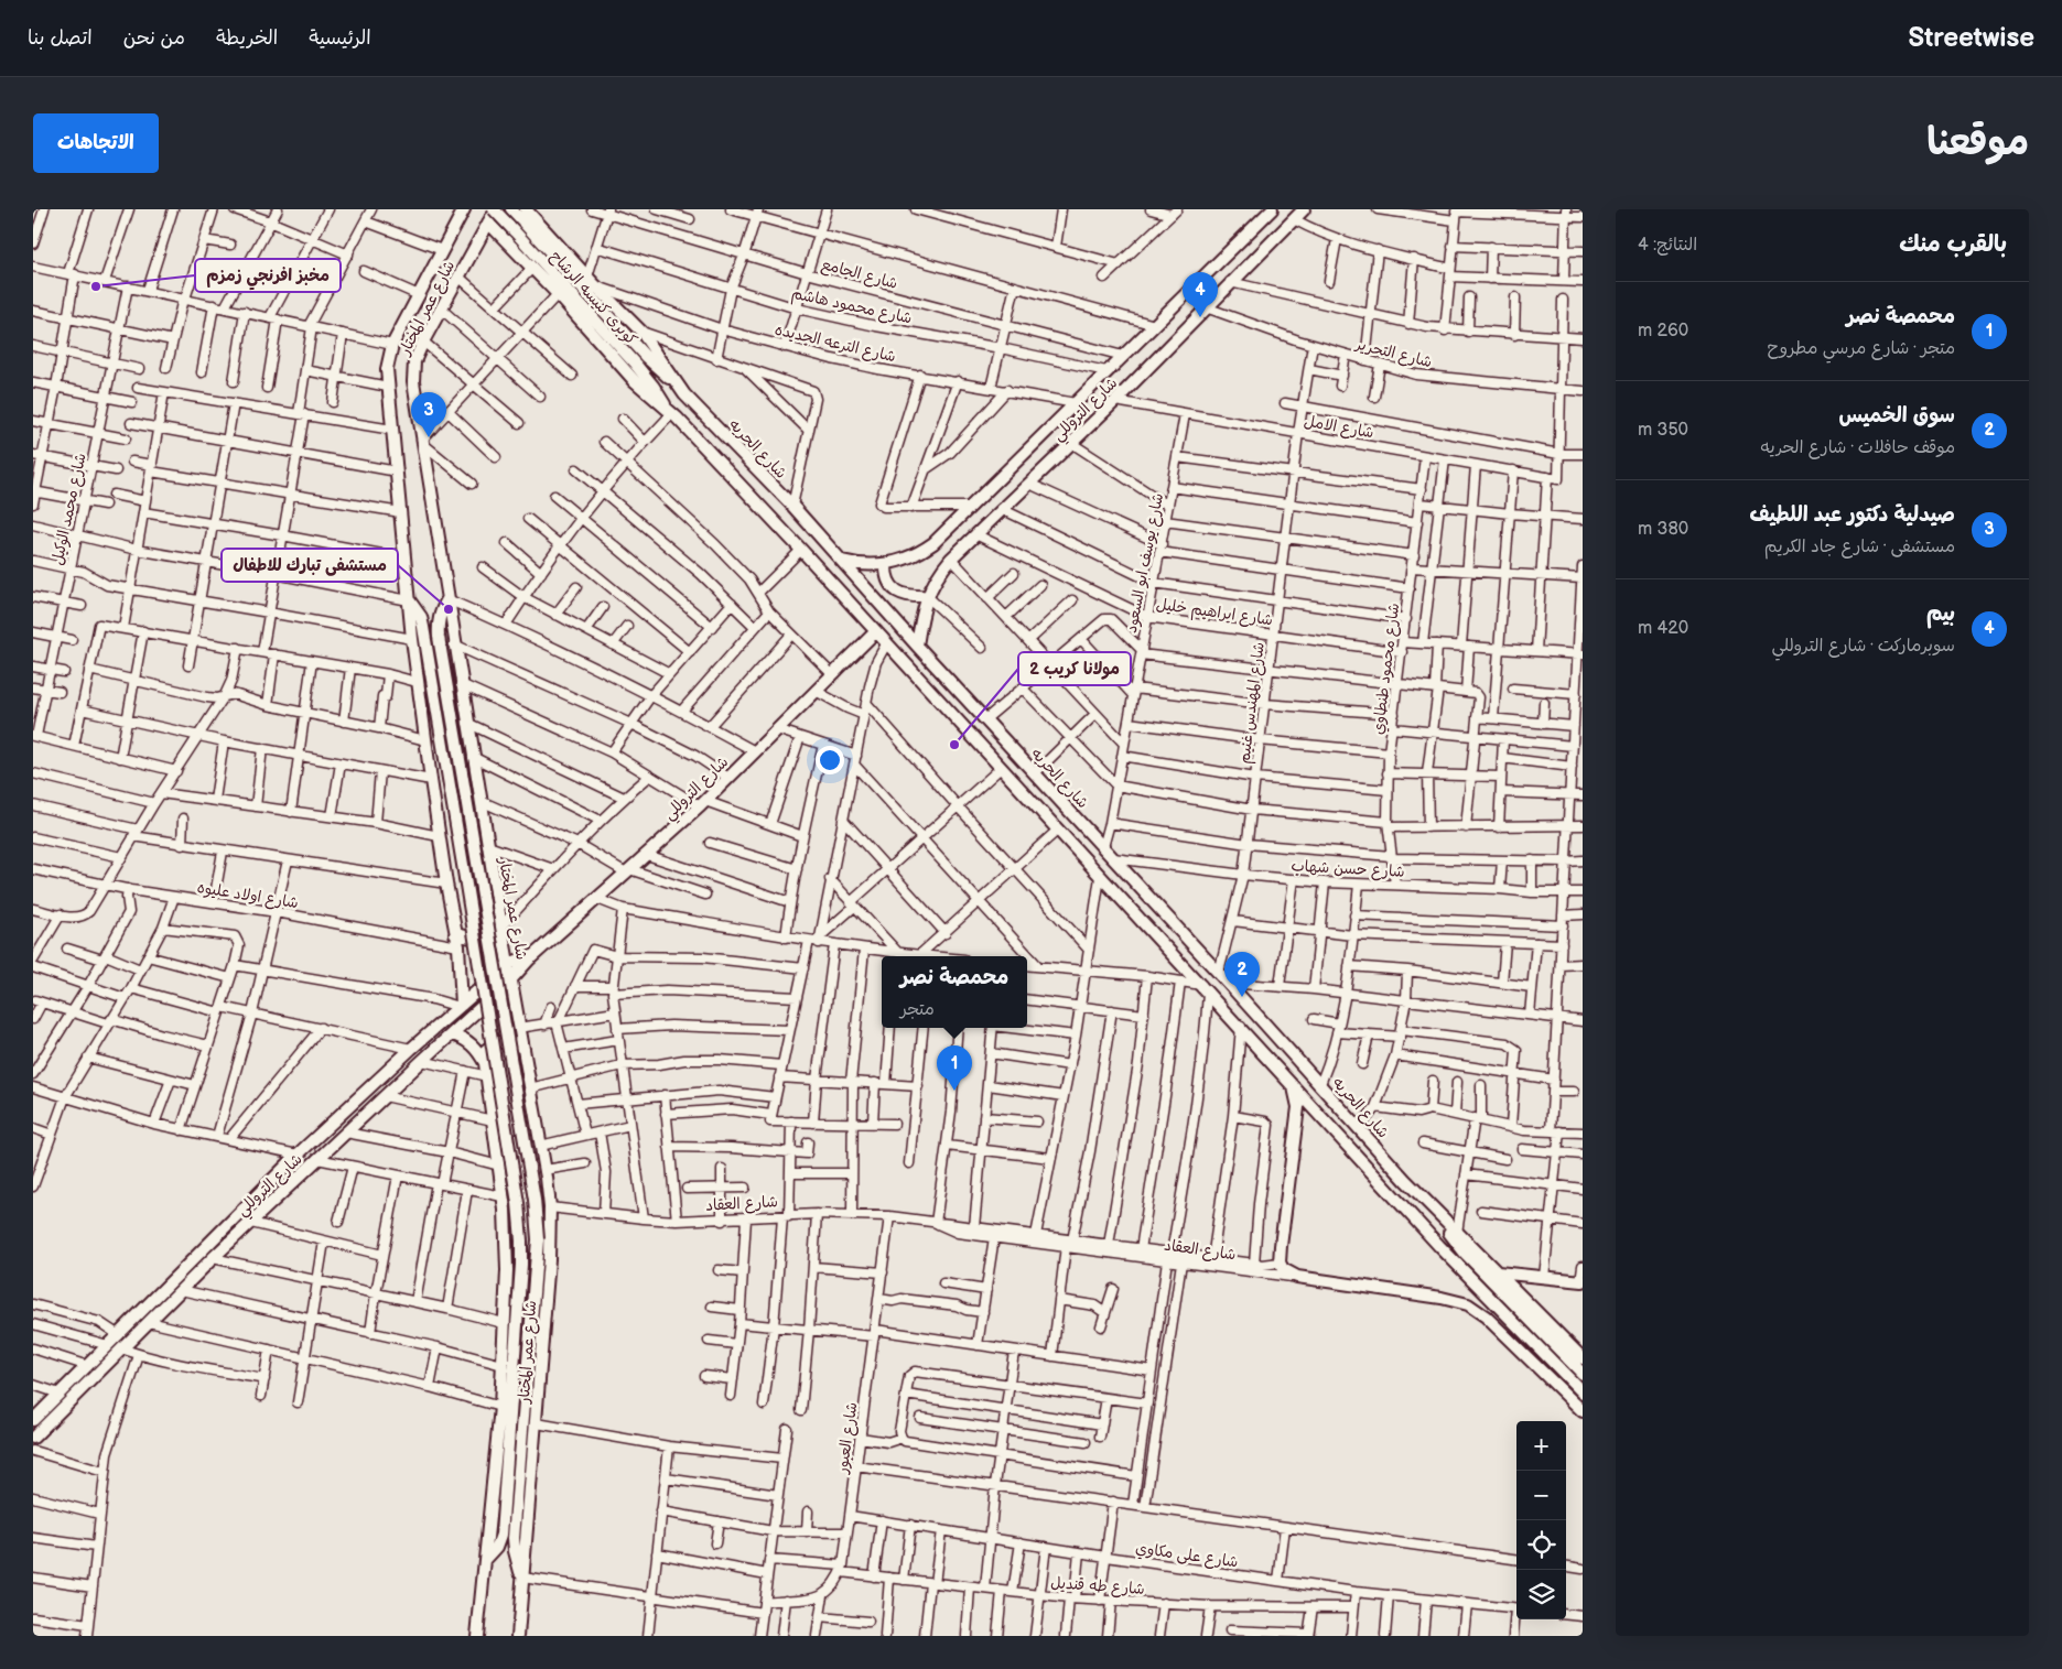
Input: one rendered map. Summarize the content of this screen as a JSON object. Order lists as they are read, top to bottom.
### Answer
{
  "streets": {
    "main road": [
      "كوبرى كنيسه الرشاح",
      "شارع عمر المختار",
      "شارع التروللي",
      "شارع الحريه"
    ],
    "street": [
      "شارع الجامع",
      "شارع محمود هاشم",
      "شارع الترعه الجديده",
      "شارع التحرير",
      "شارع الامل",
      "شارع محمد الوكيل",
      "شارع يوسف ابو السعود",
      "شارع ابراهيم خليل",
      "شارع محمود طنطاوي",
      "شارع المهندس غنيم",
      "شارع حسن شهاب",
      "شارع اولاد عليوه",
      "شارع العقاد",
      "شارع العبور",
      "شارع على مكاوي",
      "شارع طه قنديل"
    ]
  },
  "crossings": [
    ["شارع الجامع", "شارع التروللي"],
    ["كوبرى كنيسه الرشاح", "شارع عمر المختار"],
    ["كوبرى كنيسه الرشاح", "شارع الحريه"],
    ["شارع محمود هاشم", "شارع التروللي"],
    ["شارع عمر المختار", "شارع التروللي"],
    ["شارع عمر المختار", "شارع اولاد عليوه"],
    ["شارع عمر المختار", "شارع العقاد"],
    ["شارع الترعه الجديده", "شارع التروللي"],
    ["شارع الترعه الجديده", "شارع الحريه"],
    ["شارع التحرير", "شارع التروللي"],
    ["شارع التحرير", "شارع المهندس غنيم"],
    ["شارع التروللي", "شارع الامل"],
    ["شارع التروللي", "شارع الحريه"],
    ["شارع التروللي", "شارع ابراهيم خليل"],
    ["شارع الامل", "شارع يوسف ابو السعود"],
    ["شارع الامل", "شارع محمود طنطاوي"],
    ["شارع الامل", "شارع المهندس غنيم"],
    ["شارع الحريه", "شارع يوسف ابو السعود"],
    ["شارع الحريه", "شارع المهندس غنيم"],
    ["شارع الحريه", "شارع حسن شهاب"],
    ["شارع يوسف ابو السعود", "شارع ابراهيم خليل"],
    ["شارع ابراهيم خليل", "شارع محمود طنطاوي"],
    ["شارع ابراهيم خليل", "شارع المهندس غنيم"],
    ["شارع محمود طنطاوي", "شارع حسن شهاب"],
    ["شارع المهندس غنيم", "شارع حسن شهاب"],
    ["شارع العقاد", "شارع العبور"],
    ["شارع العبور", "شارع على مكاوي"],
    ["شارع العبور", "شارع طه قنديل"],
    ["شارع على مكاوي", "شارع طه قنديل"]
  ],
  "places": ["مخبز افرنجي زمزم", "مستشفى تبارك للاطفال", "مولانا كريب 2"],
  "page": {
    "header": "Streetwise",
    "nav": [
      "الرئيسية",
      "الخريطة",
      "من نحن",
      "اتصل بنا"
    ],
    "title": "موقعنا",
    "buttons": "الاتجاهات",
    "heading": ["بالقرب منك", "النتائج: 4"],
    "pins": [
      "4",
      "3",
      "2",
      "1"
    ],
    "list": [
      {
        "mark": "1",
        "name": "محمصة نصر",
        "note": "متجر · شارع مرسي مطروح",
        "value": "260 m"
      },
      {
        "mark": "2",
        "name": "سوق الخميس",
        "note": "موقف حافلات · شارع الحريه",
        "value": "350 m"
      },
      {
        "mark": "3",
        "name": "صيدلية دكتور عبد اللطيف",
        "note": "مستشفى · شارع جاد الكريم",
        "value": "380 m"
      },
      {
        "mark": "4",
        "name": "بيم",
        "note": "سوبرماركت · شارع التروللي",
        "value": "420 m"
      }
    ],
    "popup": ["محمصة نصر", "متجر"],
    "map_buttons": ["+", "−"]
  }
}
